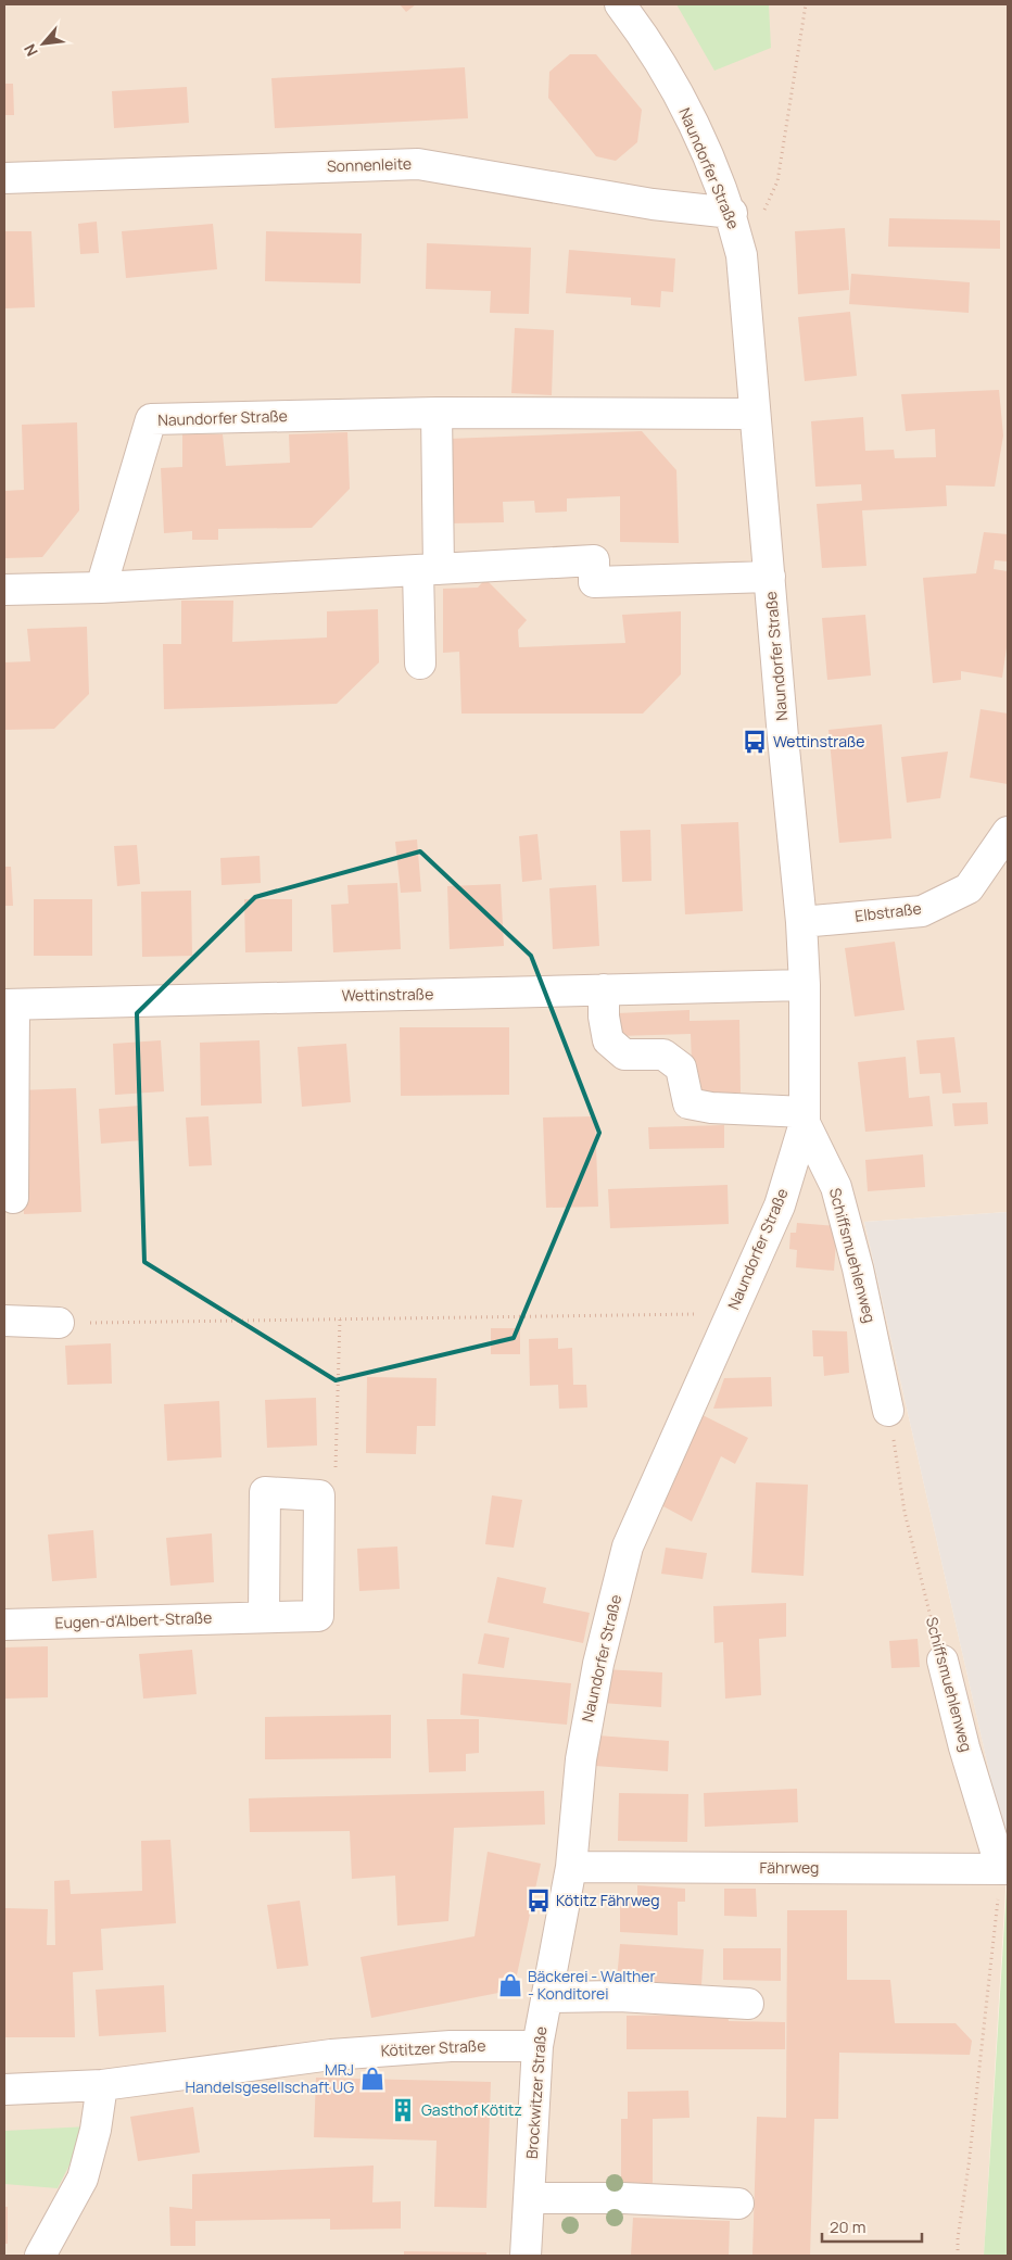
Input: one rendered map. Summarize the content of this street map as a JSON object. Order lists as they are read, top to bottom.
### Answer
{
  "streets": {
    "street": [
      "Sonnenleite",
      "Naundorfer Straße",
      "Elbstraße",
      "Wettinstraße",
      "Schiffsmuehlenweg",
      "Eugen-d'Albert-Straße",
      "Fährweg",
      "Kötitzer Straße",
      "Brockwitzer Straße"
    ]
  },
  "crossings": [
    ["Sonnenleite", "Naundorfer Straße"],
    ["Naundorfer Straße", "Elbstraße"],
    ["Naundorfer Straße", "Wettinstraße"],
    ["Naundorfer Straße", "Schiffsmuehlenweg"],
    ["Naundorfer Straße", "Fährweg"],
    ["Naundorfer Straße", "Brockwitzer Straße"],
    ["Schiffsmuehlenweg", "Fährweg"],
    ["Fährweg", "Brockwitzer Straße"],
    ["Kötitzer Straße", "Brockwitzer Straße"]
  ],
  "places": {
    "bus stop": ["Wettinstraße", "Kötitz Fährweg"],
    "shop": ["Bäckerei - Walther - Konditorei", "MRJ Handelsgesellschaft UG"],
    "building": ["Gasthof Kötitz"]
  },
  "scale_bar": "20 m",
  "north": "bottom left"
}
